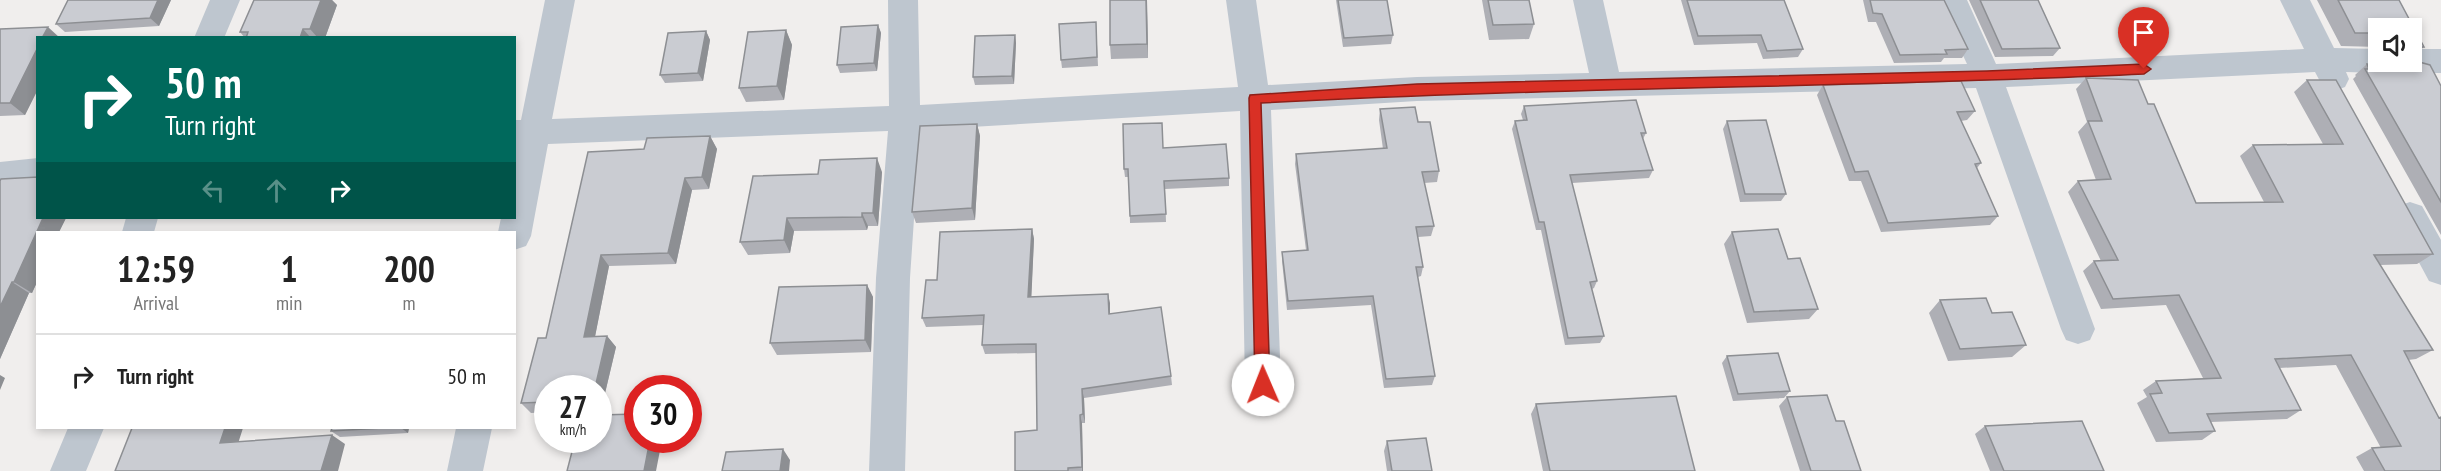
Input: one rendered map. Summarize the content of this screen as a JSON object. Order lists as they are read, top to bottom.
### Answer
{
  "page": {
    "turn": ["50 m", "Turn right"],
    "eta": [
      "12:59",
      "Arrival",
      "1",
      "min",
      "200",
      "m"
    ],
    "list": [
      {
        "name": "Turn right",
        "value": "50 m"
      }
    ],
    "speed": "27 km/h",
    "limit": "30"
  }
}
